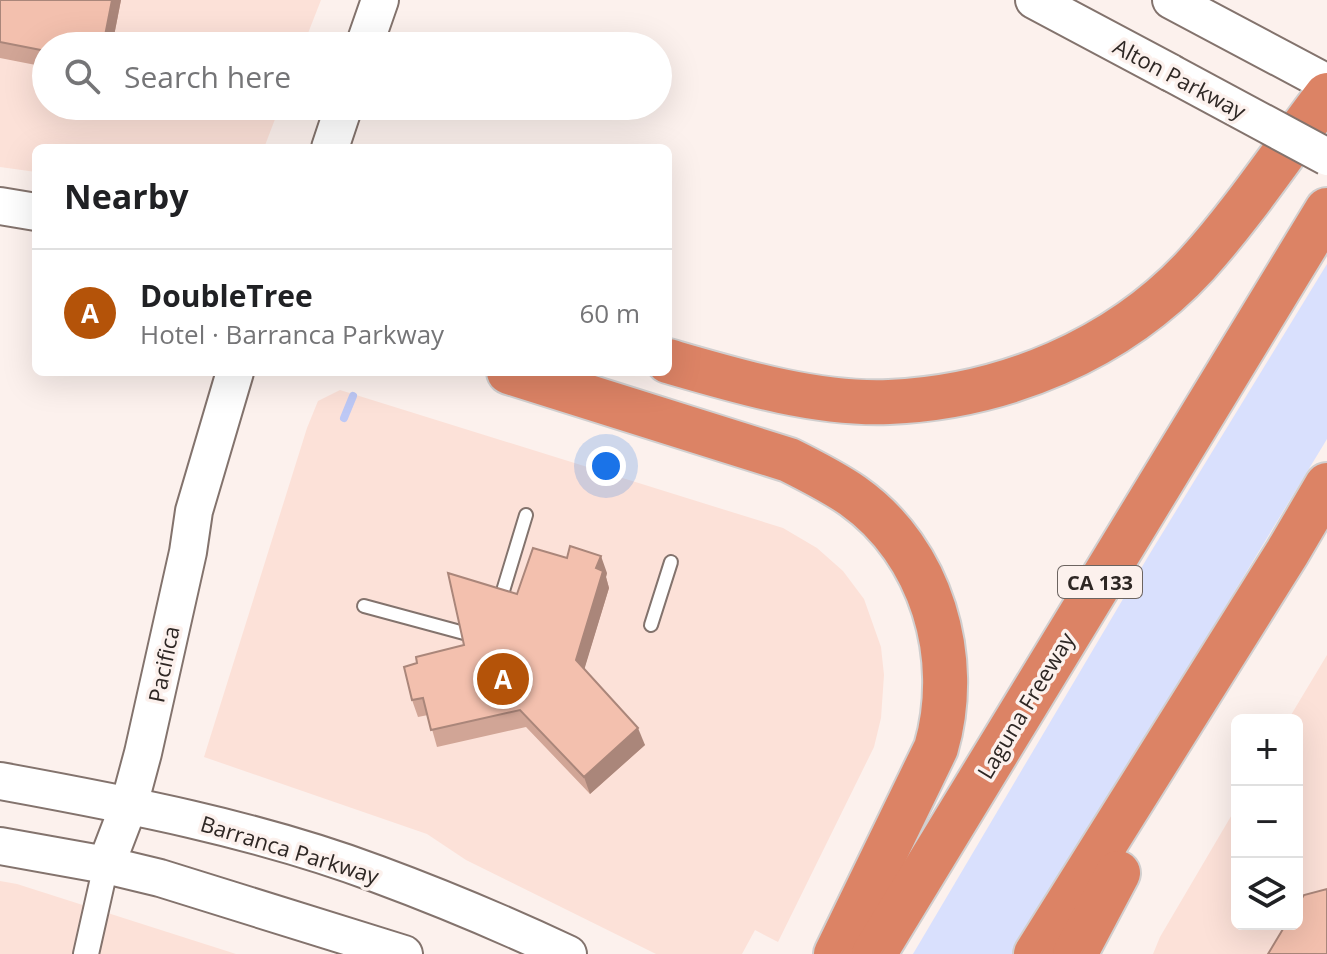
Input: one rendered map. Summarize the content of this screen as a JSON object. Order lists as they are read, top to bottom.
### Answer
{
  "streets": {
    "highway": ["CA 133", "Laguna Freeway"],
    "main road": ["Alton Parkway", "Pacifica", "Barranca Parkway"]
  },
  "crossings": [
    ["Pacifica", "Barranca Parkway"]
  ],
  "page": {
    "search": "Search here",
    "heading": "Nearby",
    "list": [
      {
        "mark": "A",
        "name": "DoubleTree",
        "note": "Hotel · Barranca Parkway",
        "value": "60 m"
      }
    ],
    "pins": "A",
    "map_buttons": ["+", "−"]
  }
}
